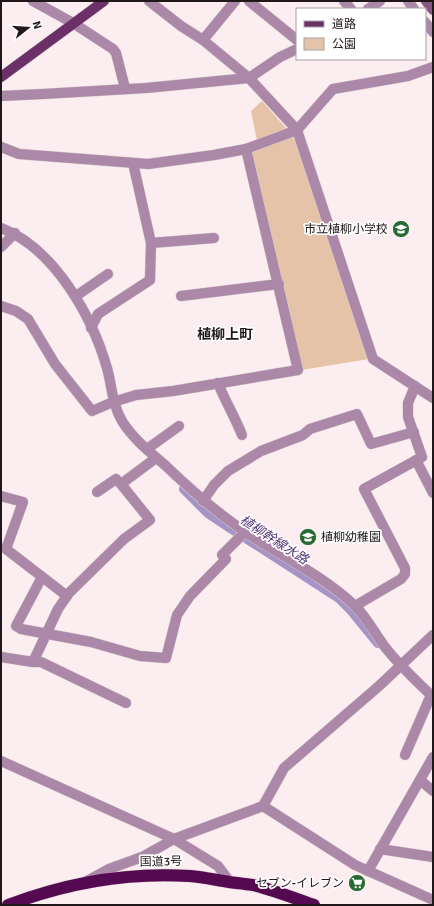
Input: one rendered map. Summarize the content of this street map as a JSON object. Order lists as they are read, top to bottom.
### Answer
{
  "streets": {
    "highway": ["国道3号"]
  },
  "districts": ["植柳上町"],
  "water": ["植柳幹線水路"],
  "places": {
    "school or university": ["市立植柳小学校", "植柳幼稚園"],
    "supermarket": ["セブン-イレブン"]
  },
  "legend": ["道路", "公園"],
  "north": "right"
}
